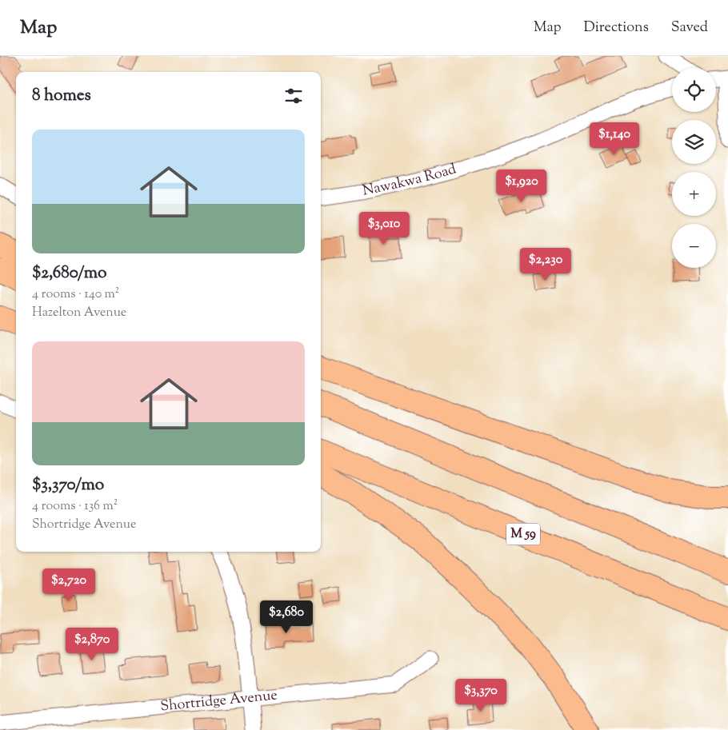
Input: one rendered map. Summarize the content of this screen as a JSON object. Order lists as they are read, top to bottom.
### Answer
{
  "streets": {
    "highway": ["M 59"],
    "street": ["Nawakwa Road", "Shortridge Avenue"]
  },
  "page": {
    "header": "Map",
    "nav": ["Map", "Directions", "Saved"],
    "map_buttons": ["+", "−"],
    "heading": "8 homes",
    "list": [
      {
        "name": "$2,680/mo",
        "note": "4 rooms · 140 m² · Hazelton Avenue"
      },
      {
        "name": "$3,370/mo",
        "note": "4 rooms · 136 m² · Shortridge Avenue"
      }
    ],
    "price": [
      "$1,140",
      "$1,920",
      "$3,010",
      "$2,230",
      "$2,720",
      "$2,680",
      "$2,870",
      "$3,370"
    ]
  }
}
